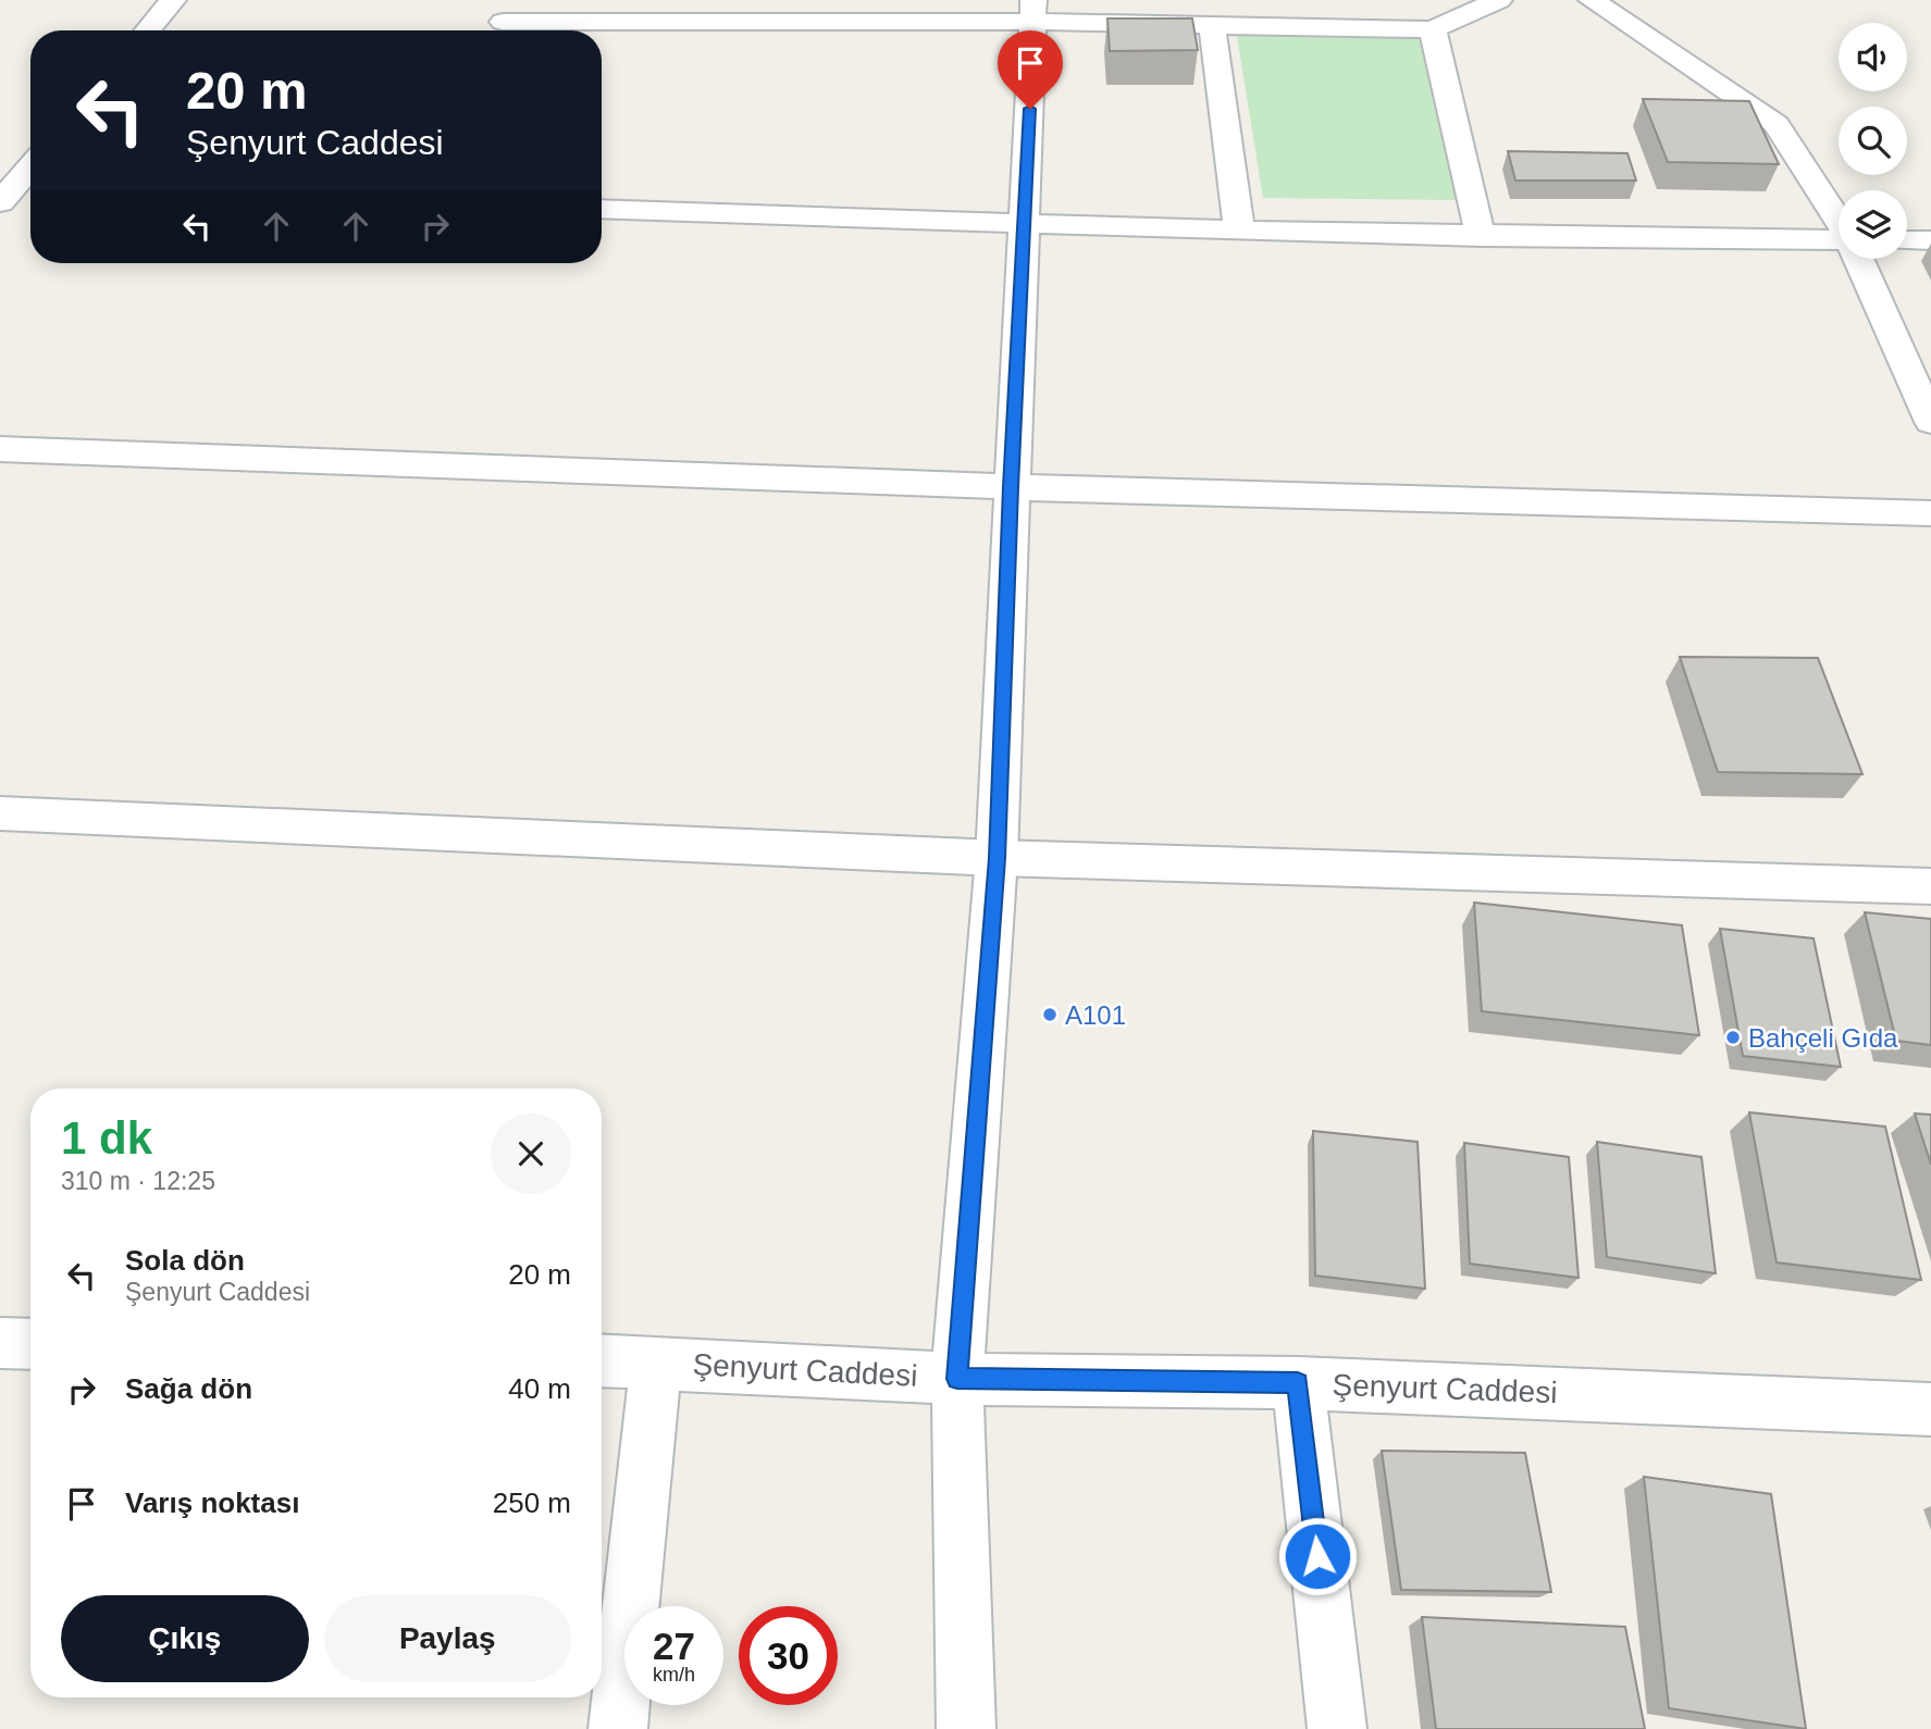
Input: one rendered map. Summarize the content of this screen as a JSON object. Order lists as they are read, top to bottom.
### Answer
{
  "streets": {
    "street": ["Şenyurt Caddesi"]
  },
  "places": ["A101", "Bahçeli Gıda"],
  "page": {
    "turn": ["20 m", "Şenyurt Caddesi"],
    "heading": ["1 dk", "310 m · 12:25"],
    "list": [
      {
        "name": "Sola dön",
        "note": "Şenyurt Caddesi",
        "value": "20 m"
      },
      {
        "name": "Sağa dön",
        "value": "40 m"
      },
      {
        "name": "Varış noktası",
        "value": "250 m"
      }
    ],
    "buttons": ["Çıkış", "Paylaş"],
    "speed": "27 km/h",
    "limit": "30"
  }
}
